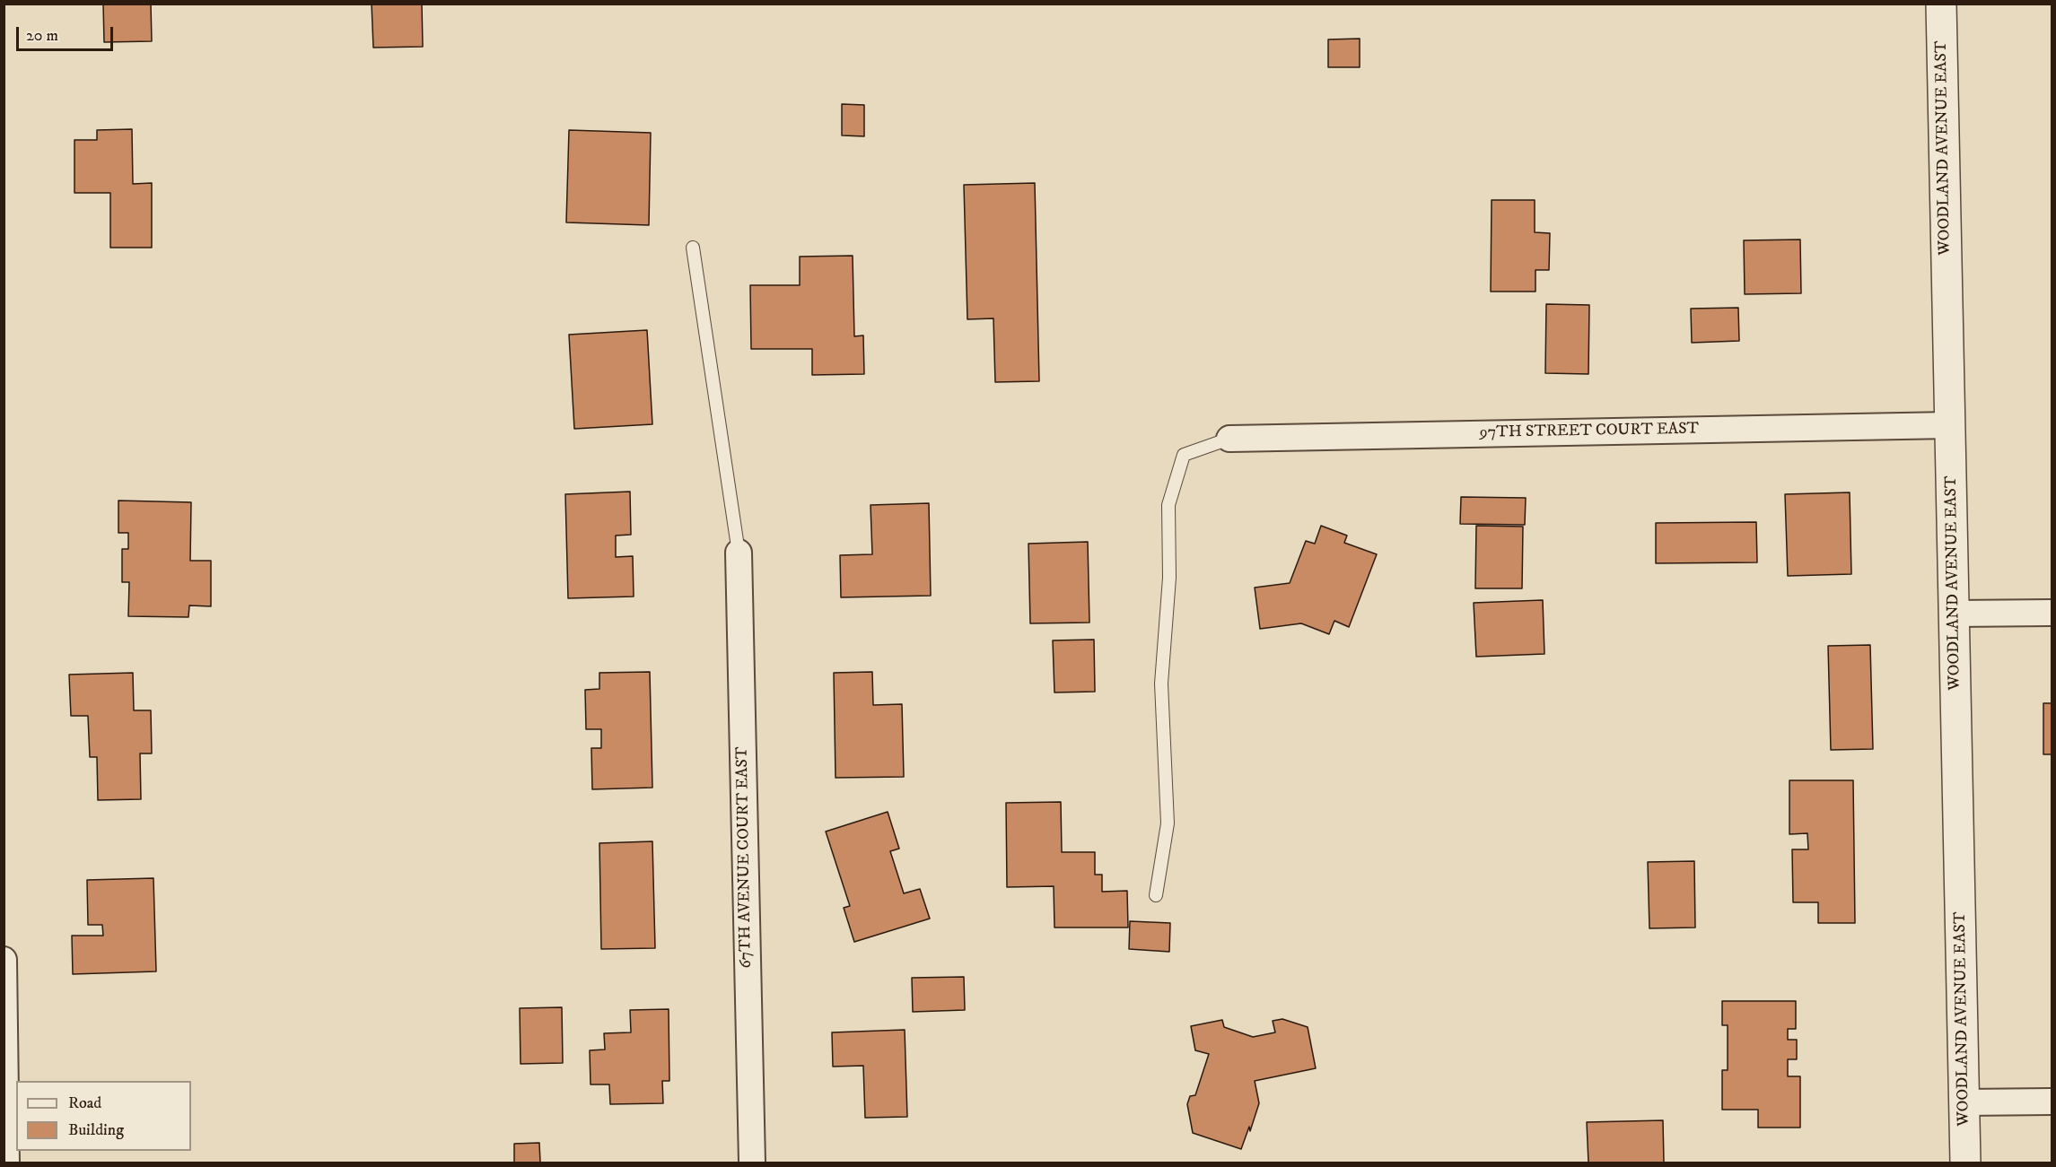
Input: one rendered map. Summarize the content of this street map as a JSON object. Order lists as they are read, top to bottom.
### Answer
{
  "streets": {
    "street": ["WOODLAND AVENUE EAST", "97TH STREET COURT EAST", "67TH AVENUE COURT EAST"]
  },
  "crossings": [
    ["WOODLAND AVENUE EAST", "97TH STREET COURT EAST"]
  ],
  "legend": ["Road", "Building"],
  "scale_bar": "20 m"
}
